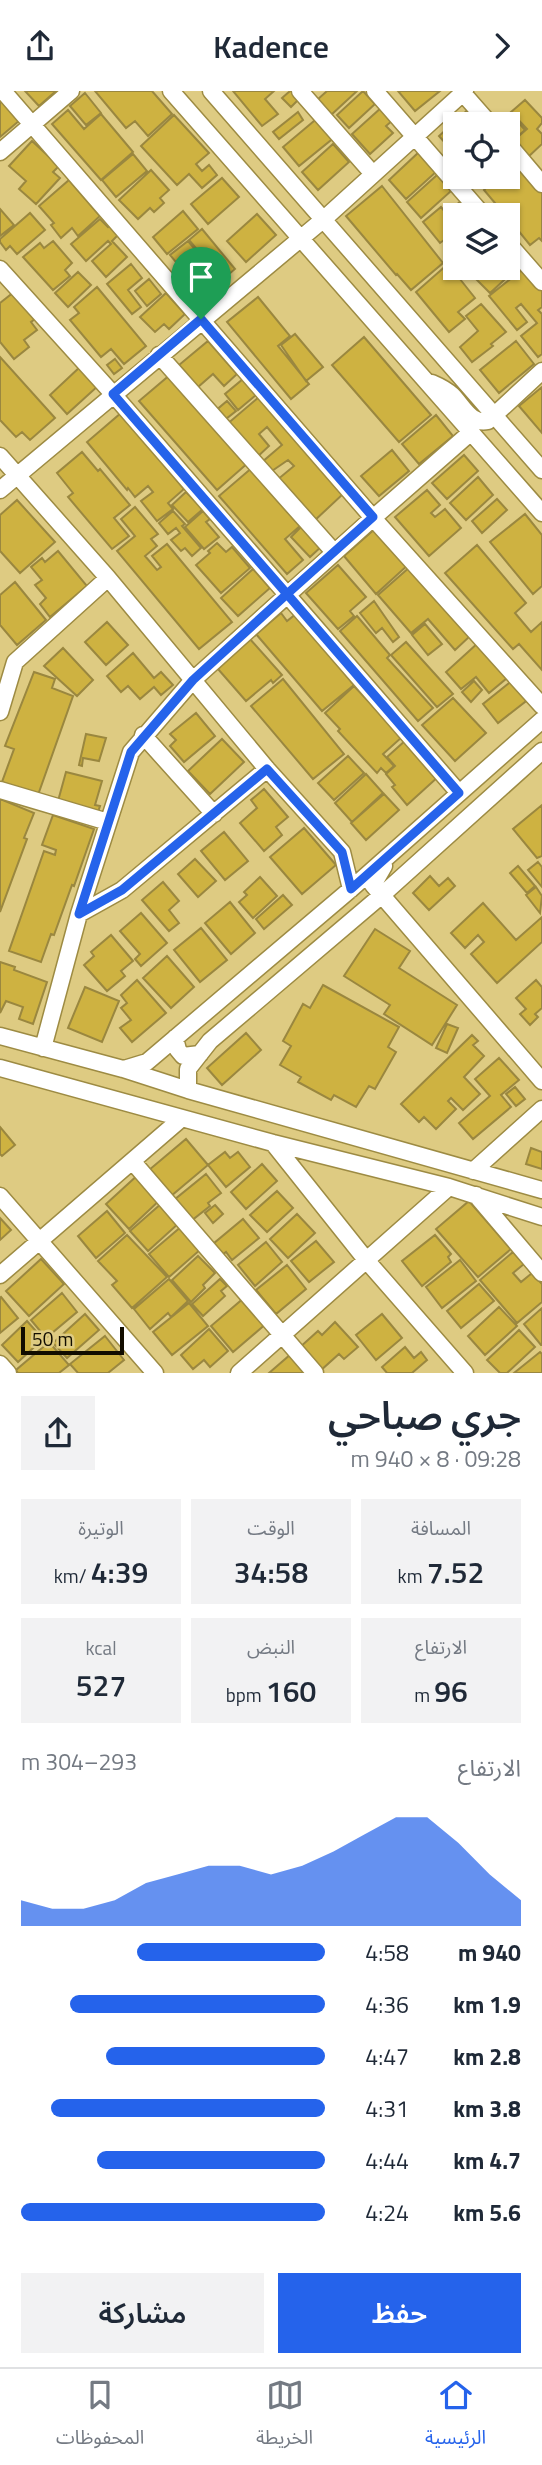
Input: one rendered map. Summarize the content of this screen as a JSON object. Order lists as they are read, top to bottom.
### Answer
{
  "scale_bar": "50 m",
  "page": {
    "header": "Kadence",
    "scale": "50 m",
    "heading": ["جري صباحي", "09:28 · 8 × 940 m"],
    "stats": [
      ["المسافة", "7.52 km"],
      ["الوقت", "34:58"],
      ["الوتيرة", "4:39 /km"],
      ["الارتفاع", "96 m"],
      ["النبض", "160 bpm"],
      ["kcal", "527"]
    ],
    "chart": ["الارتفاع", "293–304 m"],
    "list": [
      {
        "name": "940 m",
        "note": "4:58"
      },
      {
        "name": "1.9 km",
        "note": "4:36"
      },
      {
        "name": "2.8 km",
        "note": "4:47"
      },
      {
        "name": "3.8 km",
        "note": "4:31"
      },
      {
        "name": "4.7 km",
        "note": "4:44"
      },
      {
        "name": "5.6 km",
        "note": "4:24"
      }
    ],
    "buttons": ["حفظ", "مشاركة"],
    "tabs": ["الرئيسية", "الخريطة", "المحفوظات"]
  }
}
